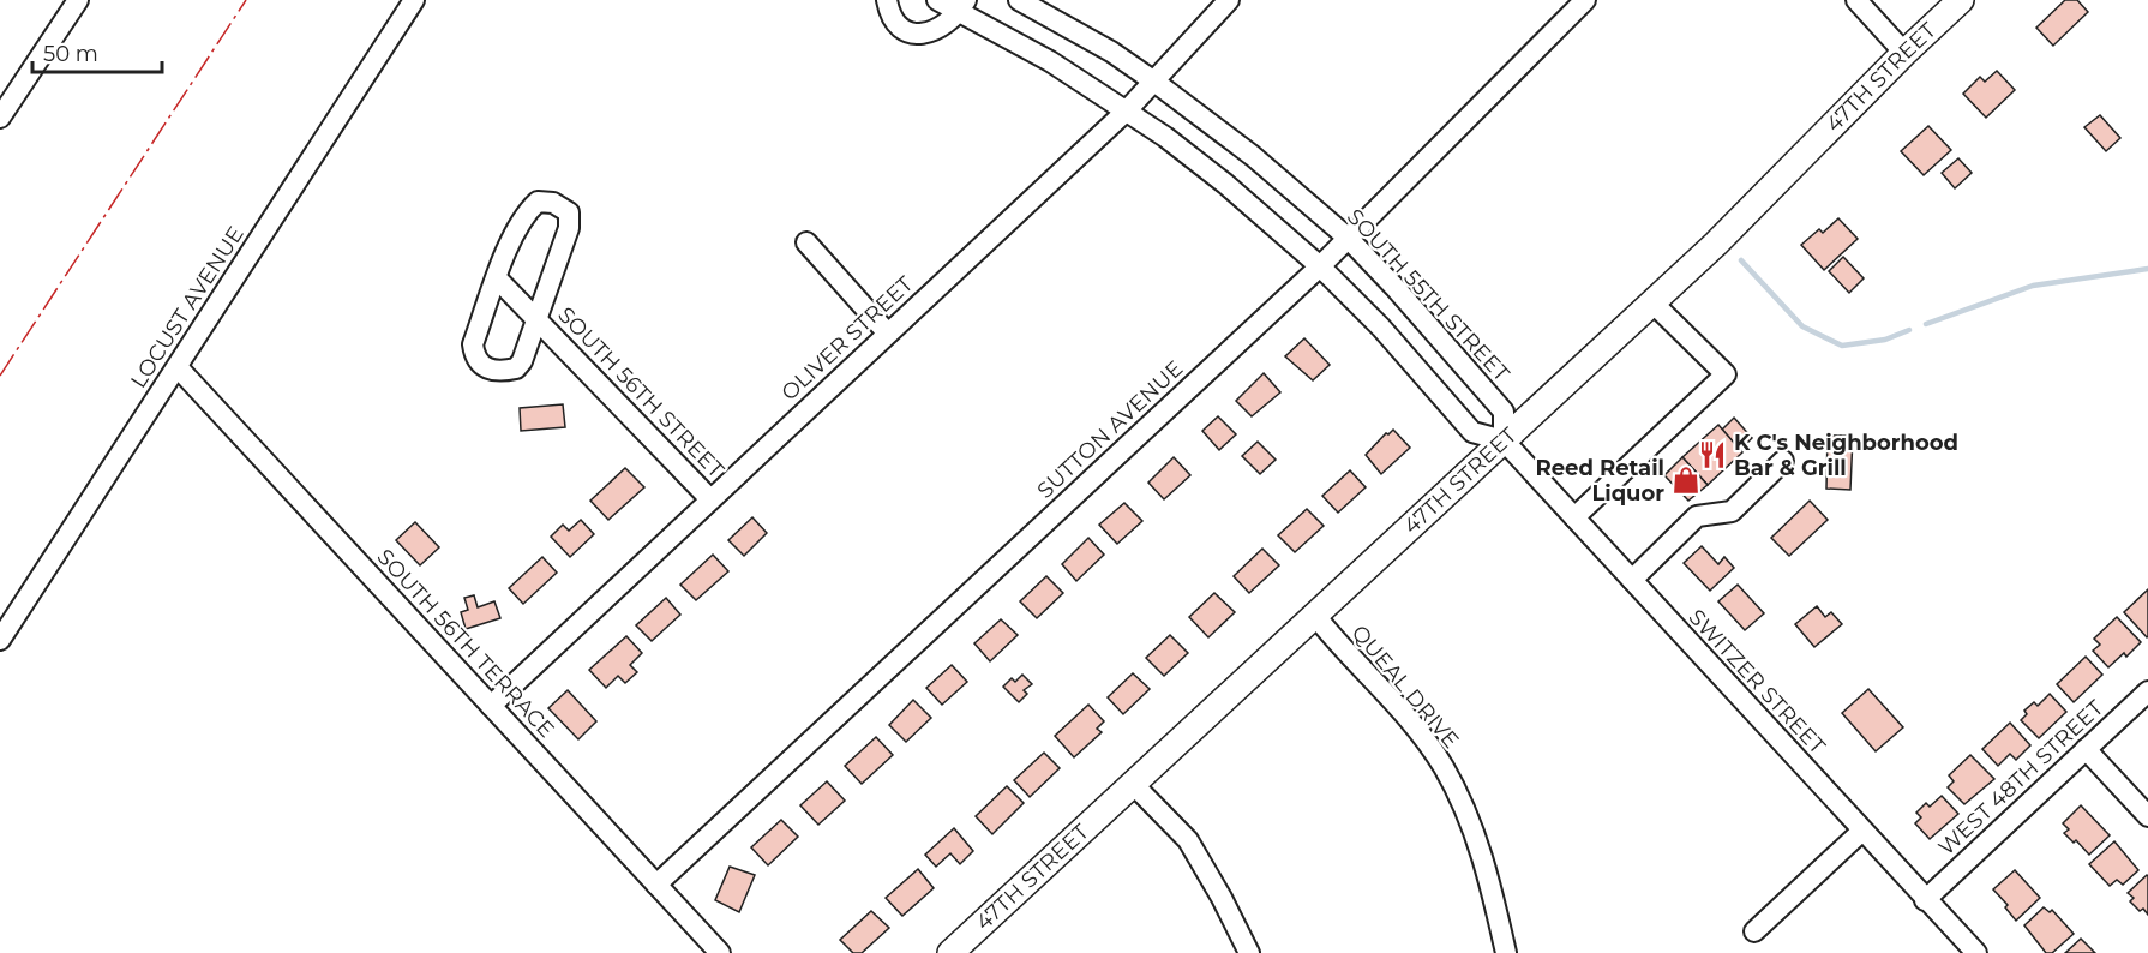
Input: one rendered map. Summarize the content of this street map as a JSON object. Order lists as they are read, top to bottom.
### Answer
{
  "streets": {
    "main road": ["47TH STREET"],
    "street": [
      "SOUTH 55TH STREET",
      "LOCUST AVENUE",
      "OLIVER STREET",
      "SOUTH 56TH STREET",
      "SUTTON AVENUE",
      "SOUTH 56TH TERRACE",
      "SWITZER STREET",
      "QUEAL DRIVE",
      "WEST 48TH STREET"
    ]
  },
  "crossings": [
    ["47TH STREET", "SOUTH 55TH STREET"],
    ["47TH STREET", "SWITZER STREET"],
    ["47TH STREET", "QUEAL DRIVE"],
    ["SOUTH 55TH STREET", "OLIVER STREET"],
    ["SOUTH 55TH STREET", "SUTTON AVENUE"],
    ["SOUTH 55TH STREET", "SWITZER STREET"],
    ["LOCUST AVENUE", "SOUTH 56TH TERRACE"],
    ["OLIVER STREET", "SOUTH 56TH STREET"],
    ["OLIVER STREET", "SOUTH 56TH TERRACE"],
    ["SUTTON AVENUE", "SOUTH 56TH TERRACE"],
    ["SWITZER STREET", "WEST 48TH STREET"]
  ],
  "places": {
    "restaurant": ["K C's Neighborhood Bar & Grill"],
    "shop": ["Reed Retail Liquor"]
  },
  "scale_bar": "50 m"
}
